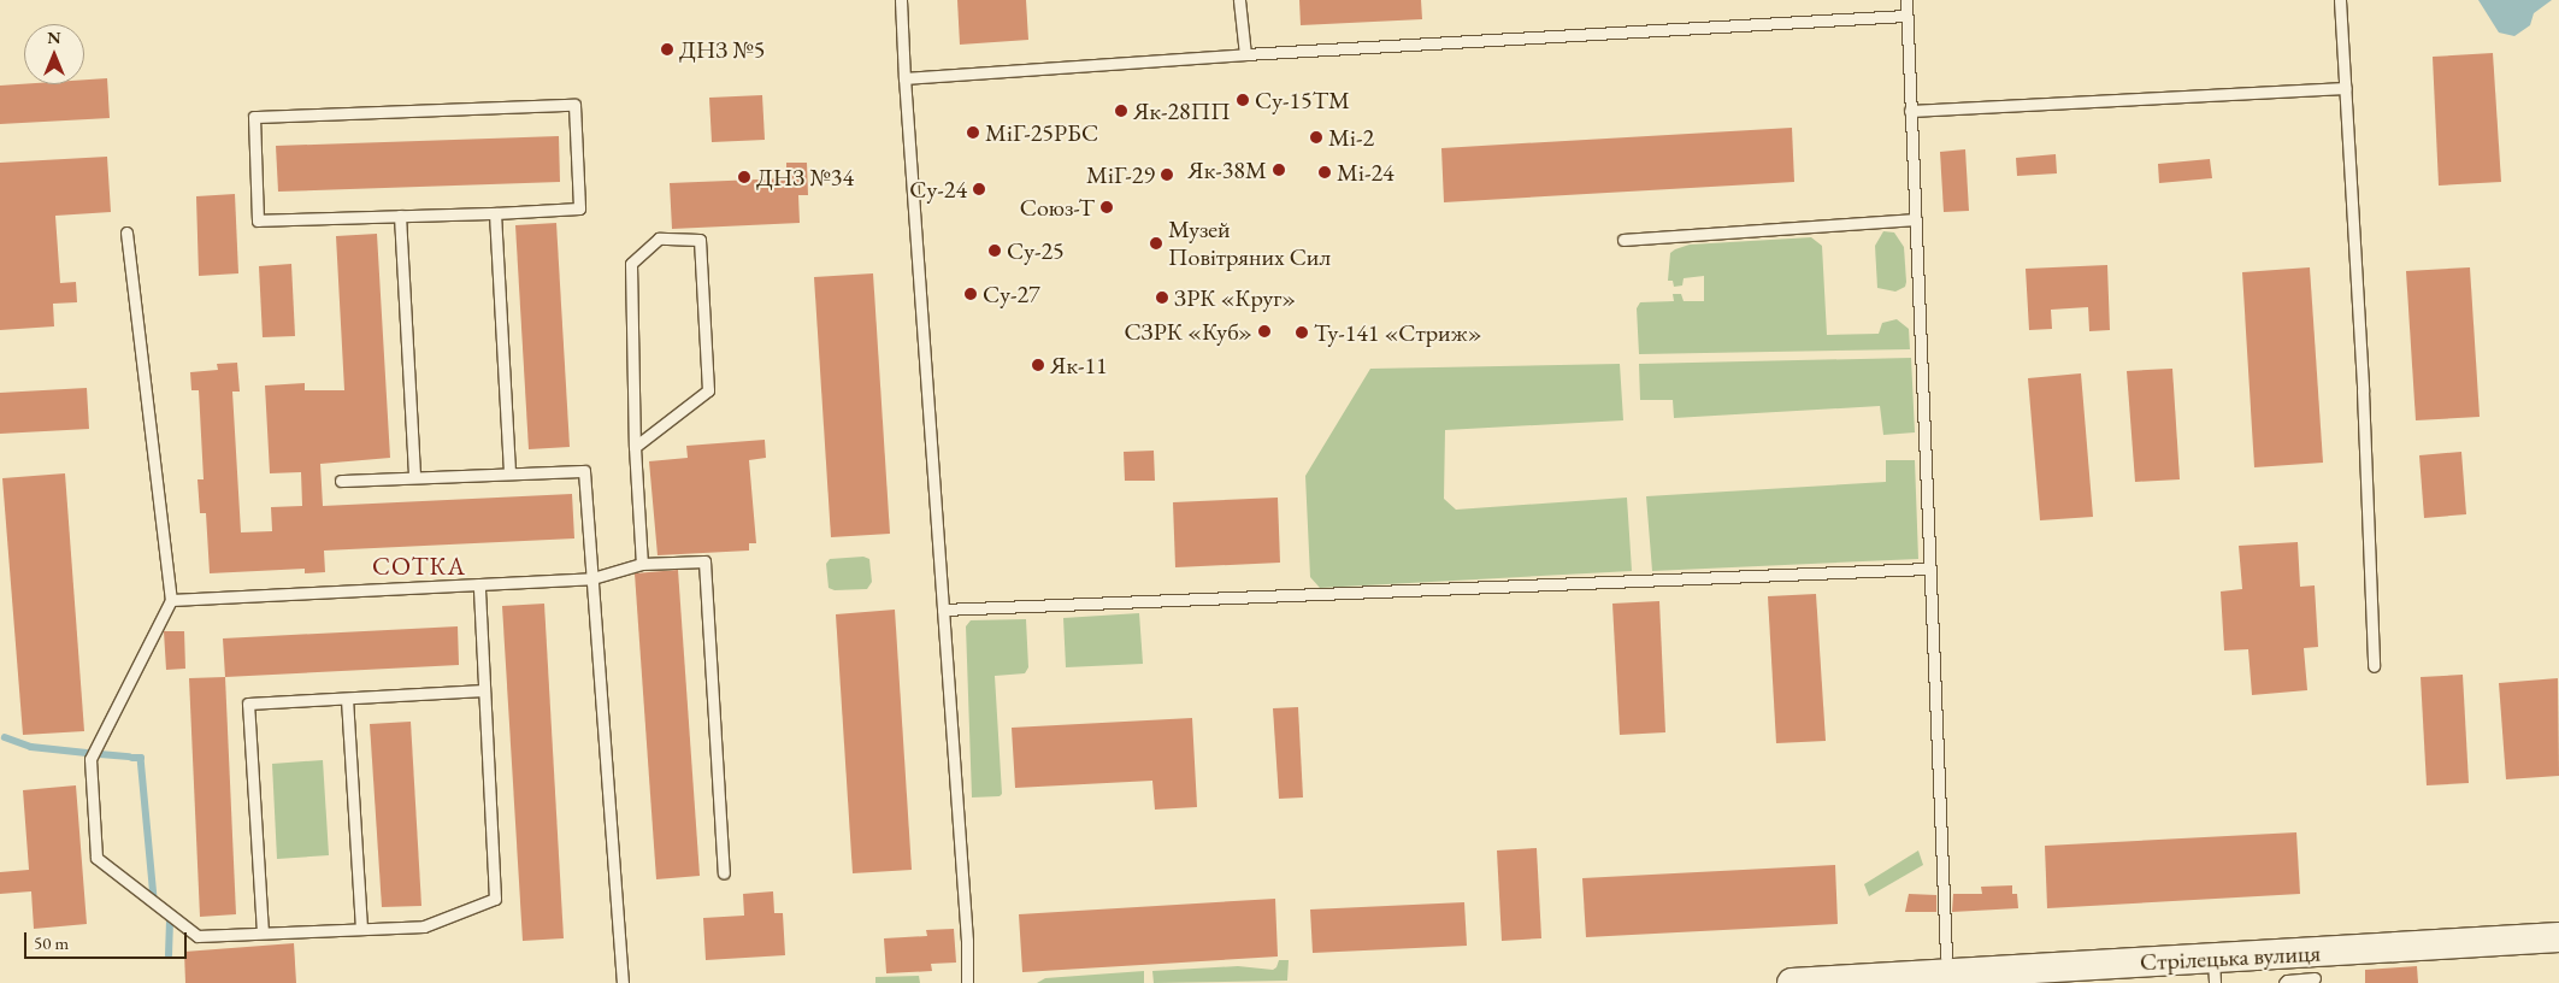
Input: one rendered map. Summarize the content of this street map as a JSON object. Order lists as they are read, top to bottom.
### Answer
{
  "streets": {
    "main road": ["Стрілецька вулиця"]
  },
  "districts": ["СОТКА"],
  "places": [
    "ДНЗ №5",
    "Су-15ТМ",
    "Як-28ПП",
    "МіГ-25РБС",
    "Мі-2",
    "Як-38М",
    "Мі-24",
    "МіГ-29",
    "ДНЗ №34",
    "Су-24",
    "Союз-Т",
    "Музей Повітряних Сил",
    "Су-25",
    "Су-27",
    "ЗРК «Круг»",
    "СЗРК «Куб»",
    "Ту-141 «Стриж»",
    "Як-11"
  ],
  "scale_bar": "50 m",
  "north": "top"
}
